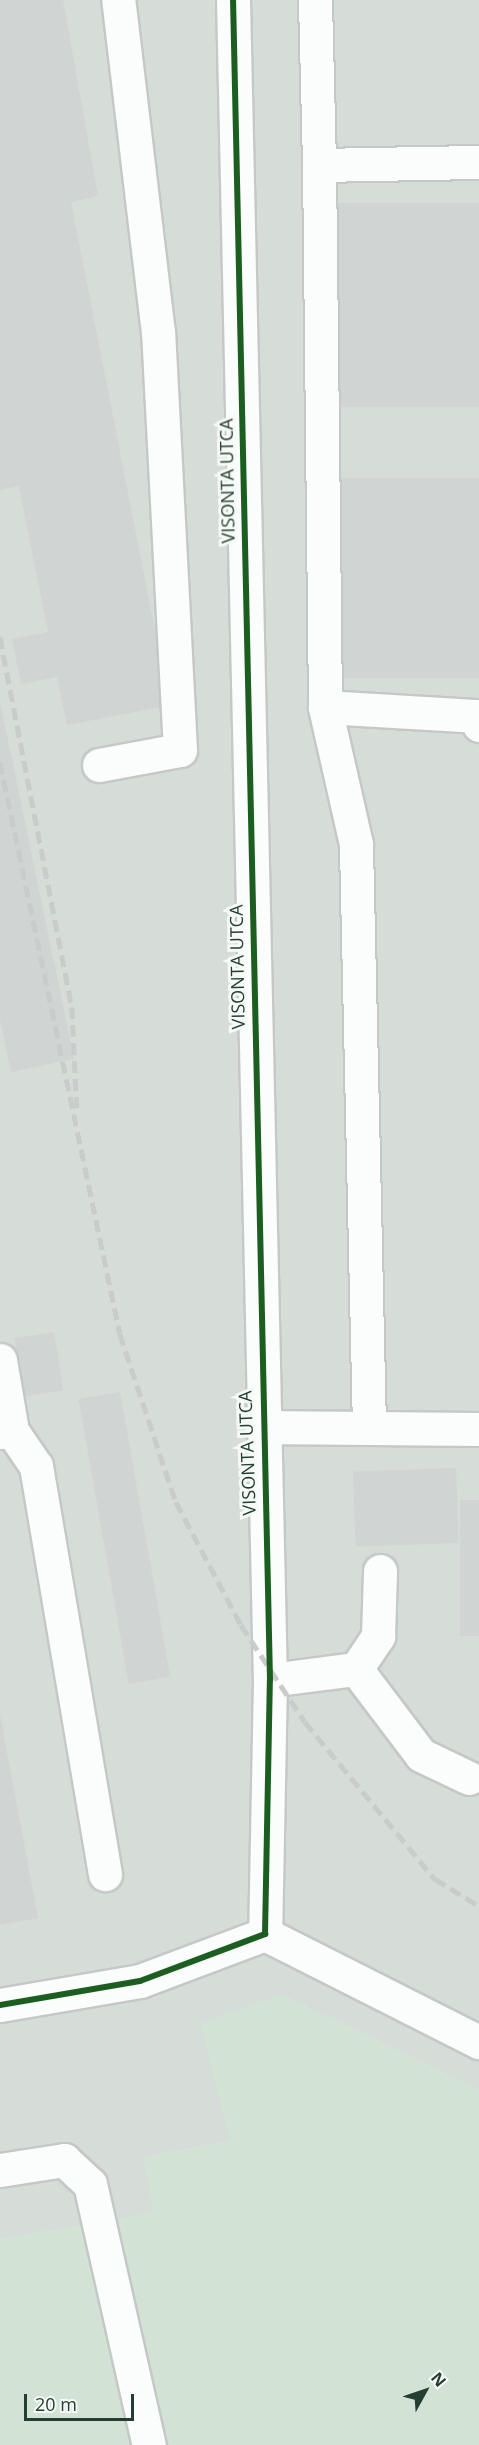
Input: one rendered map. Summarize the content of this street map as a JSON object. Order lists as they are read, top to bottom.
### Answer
{
  "streets": {
    "street": ["VISONTA UTCA"]
  },
  "scale_bar": "20 m",
  "north": "top right"
}
